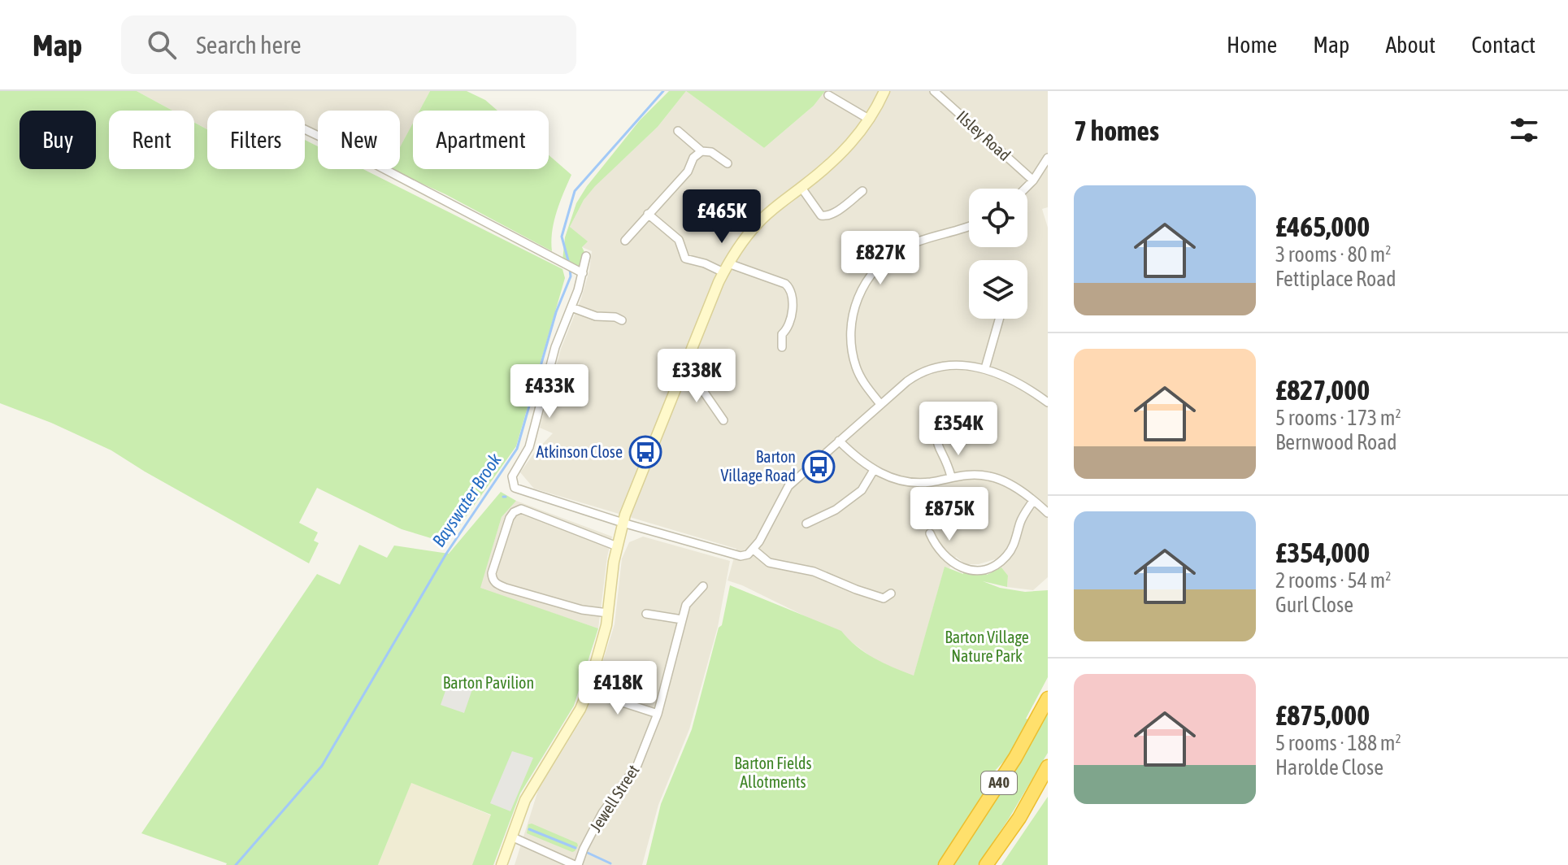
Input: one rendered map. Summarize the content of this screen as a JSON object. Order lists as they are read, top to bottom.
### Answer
{
  "streets": {
    "highway": ["A40"],
    "street": ["Ilsley Road", "Jewell Street"]
  },
  "water": ["Bayswater Brook"],
  "parks": ["Barton Village Nature Park", "Barton Pavilion", "Barton Fields Allotments"],
  "places": {
    "bus stop": ["Atkinson Close", "Barton Village Road"]
  },
  "page": {
    "header": "Map",
    "search": "Search here",
    "nav": [
      "Home",
      "Map",
      "About",
      "Contact"
    ],
    "heading": "7 homes",
    "chip": [
      "Buy",
      "Rent",
      "Filters",
      "New",
      "Apartment"
    ],
    "list": [
      {
        "name": "£465,000",
        "note": "3 rooms · 80 m² · Fettiplace Road"
      },
      {
        "name": "£827,000",
        "note": "5 rooms · 173 m² · Bernwood Road"
      },
      {
        "name": "£354,000",
        "note": "2 rooms · 54 m² · Gurl Close"
      },
      {
        "name": "£875,000",
        "note": "5 rooms · 188 m² · Harolde Close"
      }
    ],
    "price": [
      "£465K",
      "£827K",
      "£338K",
      "£433K",
      "£354K",
      "£875K",
      "£418K"
    ]
  }
}
